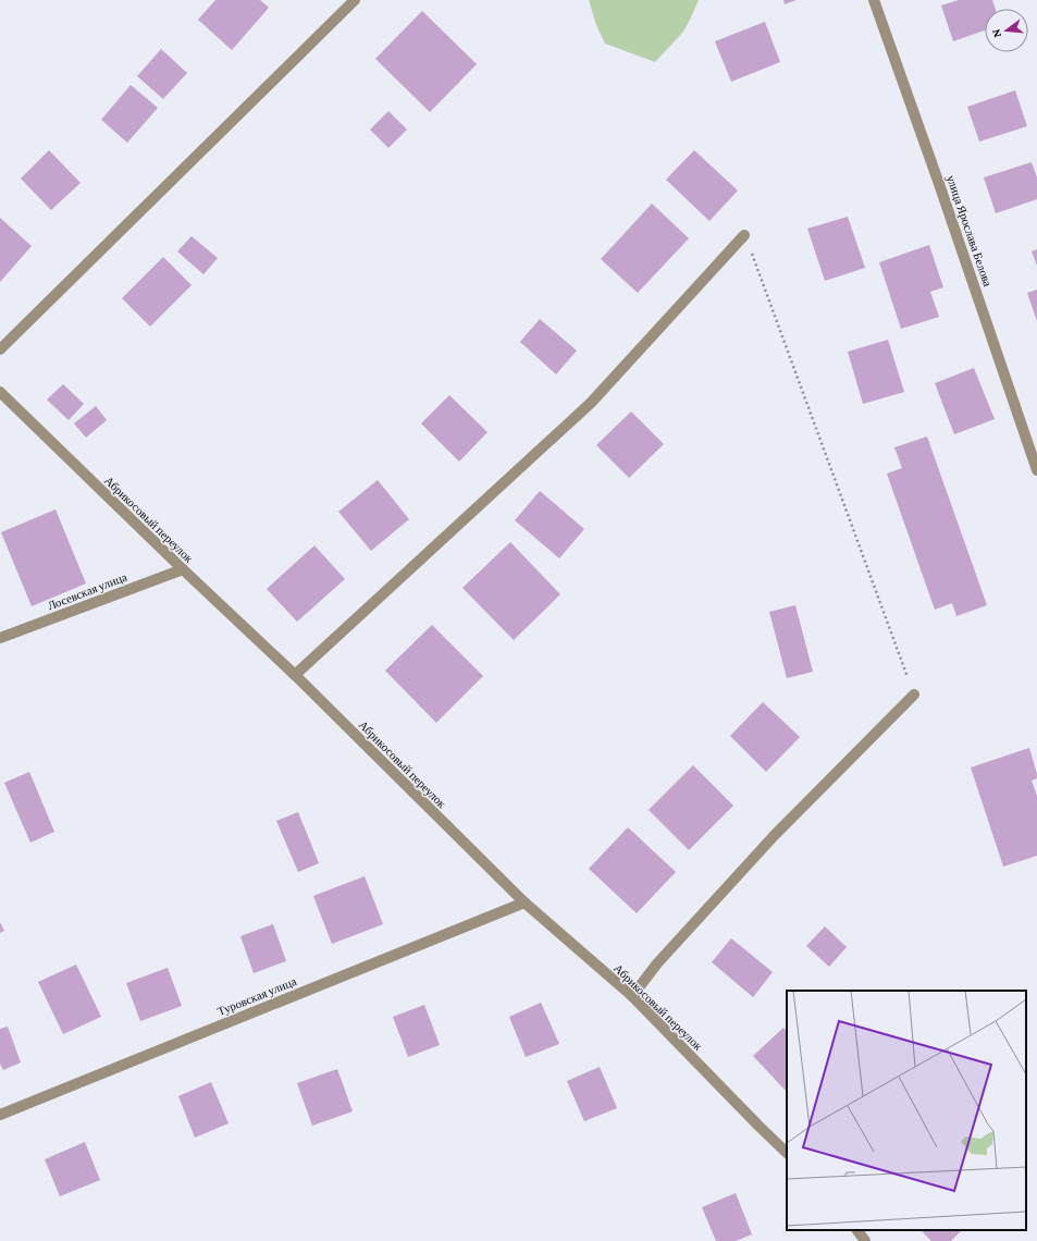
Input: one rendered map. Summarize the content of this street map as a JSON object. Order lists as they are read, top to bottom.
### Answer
{
  "streets": {
    "street": [
      "улица Ярослава Белова",
      "Абрикосовый переулок",
      "Лосевская улица",
      "Туровская улица"
    ]
  },
  "crossings": [
    ["Абрикосовый переулок", "Лосевская улица"],
    ["Абрикосовый переулок", "Туровская улица"]
  ],
  "north": "left"
}
